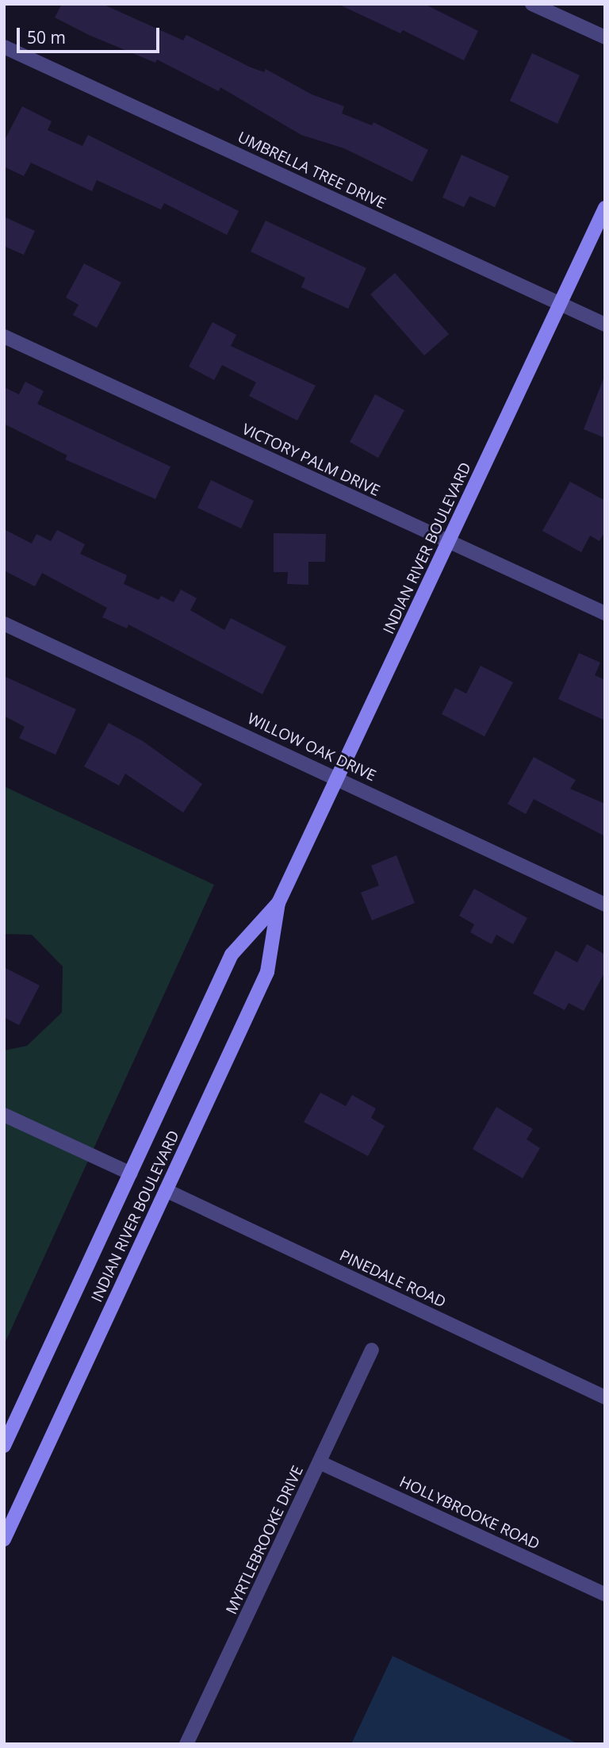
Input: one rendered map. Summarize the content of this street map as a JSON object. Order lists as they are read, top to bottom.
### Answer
{
  "streets": {
    "main road": ["INDIAN RIVER BOULEVARD"],
    "street": [
      "UMBRELLA TREE DRIVE",
      "VICTORY PALM DRIVE",
      "WILLOW OAK DRIVE",
      "PINEDALE ROAD",
      "HOLLYBROOKE ROAD",
      "MYRTLEBROOKE DRIVE"
    ]
  },
  "crossings": [
    ["UMBRELLA TREE DRIVE", "INDIAN RIVER BOULEVARD"],
    ["VICTORY PALM DRIVE", "INDIAN RIVER BOULEVARD"],
    ["INDIAN RIVER BOULEVARD", "WILLOW OAK DRIVE"],
    ["INDIAN RIVER BOULEVARD", "PINEDALE ROAD"],
    ["HOLLYBROOKE ROAD", "MYRTLEBROOKE DRIVE"]
  ],
  "scale_bar": "50 m"
}
